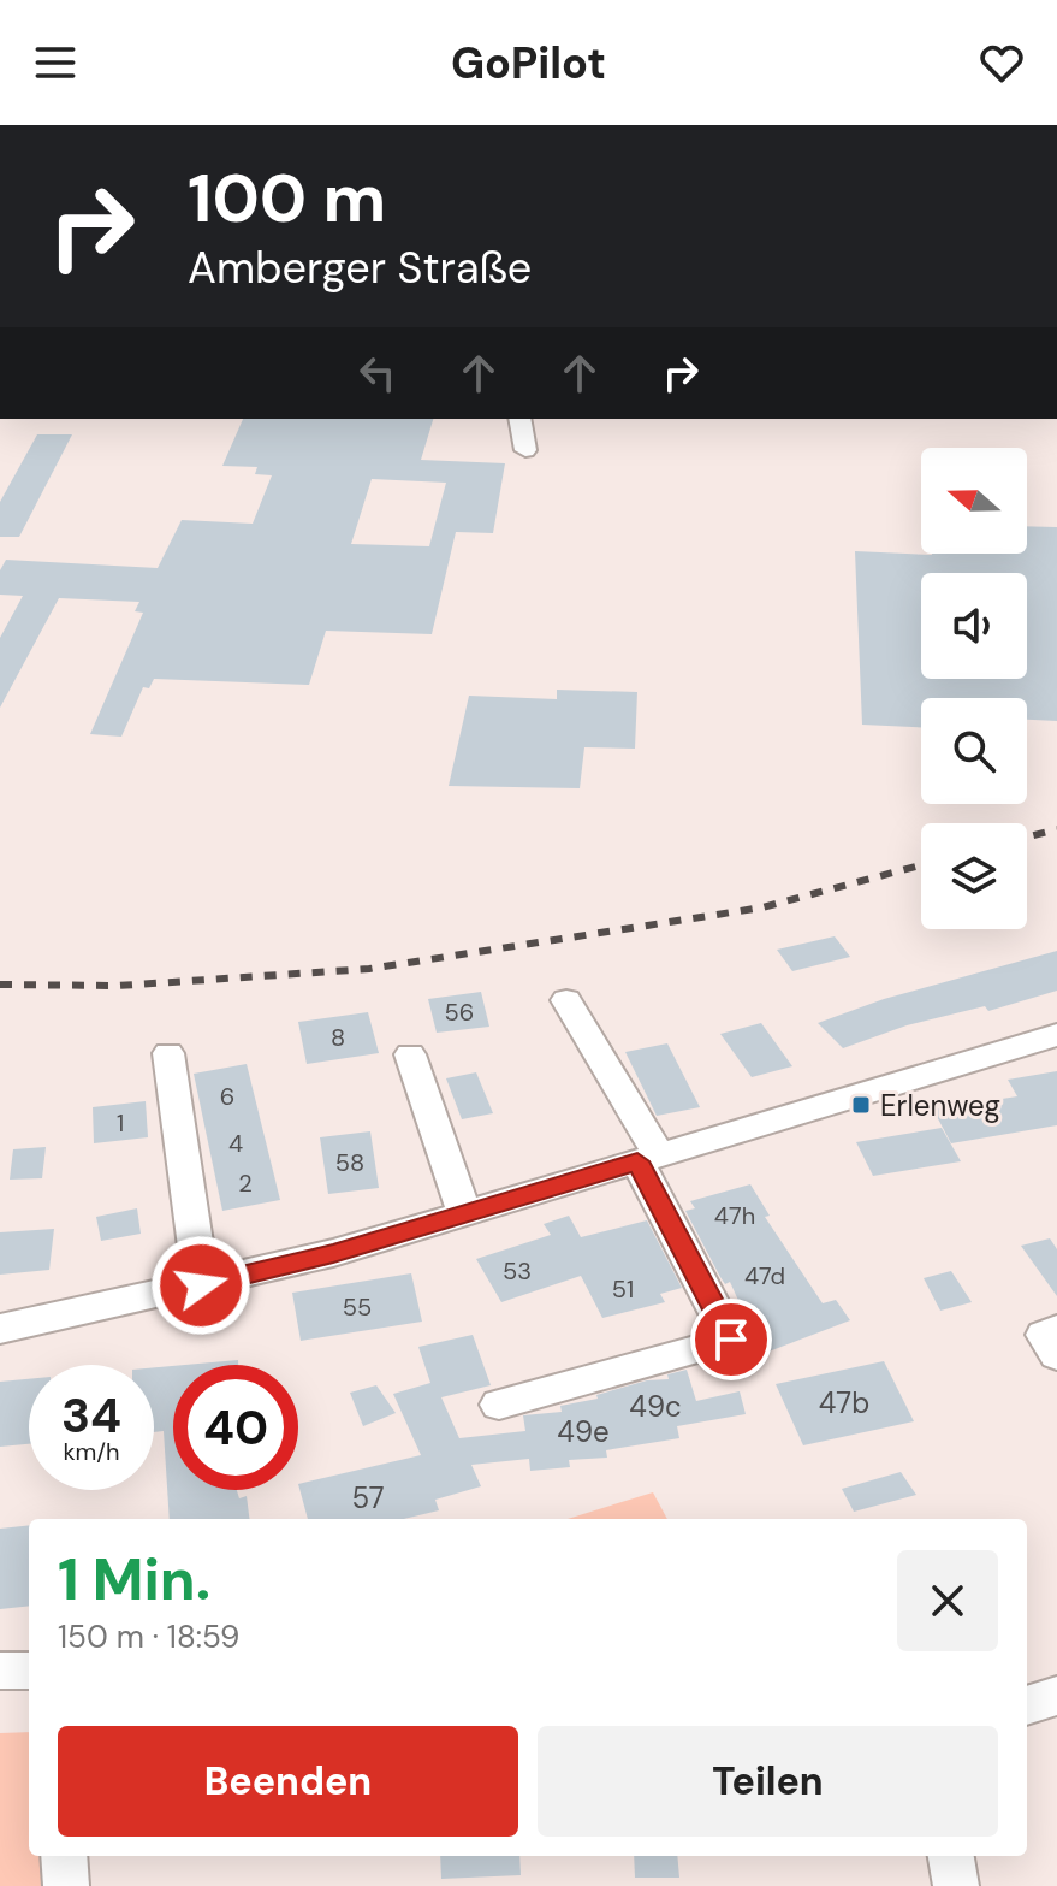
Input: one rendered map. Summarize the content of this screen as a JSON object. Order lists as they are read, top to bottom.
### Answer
{
  "places": {
    "transit": ["Erlenweg"]
  },
  "house_numbers": [
    "56",
    "8",
    "6",
    "1",
    "4",
    "58",
    "2",
    "47h",
    "53",
    "47d",
    "51",
    "55",
    "47b",
    "49c",
    "49e",
    "57"
  ],
  "north": "left",
  "page": {
    "header": "GoPilot",
    "turn": ["100 m", "Amberger Straße"],
    "speed": "34 km/h",
    "limit": "40",
    "heading": ["1 Min.", "150 m · 18:59"],
    "buttons": ["Beenden", "Teilen"]
  }
}
